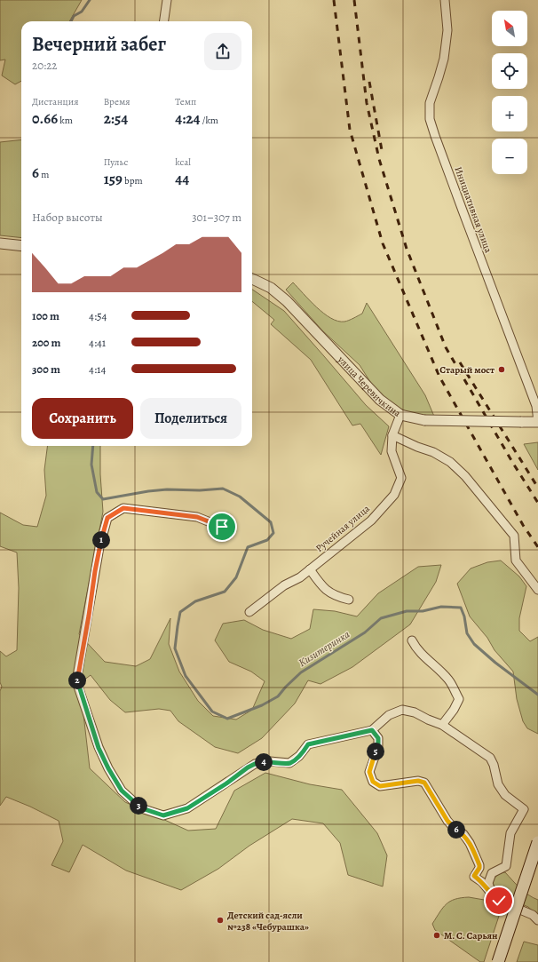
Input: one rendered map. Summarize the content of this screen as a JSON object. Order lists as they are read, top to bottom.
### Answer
{
  "streets": {
    "street": ["Инициативная улица", "улица Черевичкина", "Ручейная улица"]
  },
  "crossings": [
    ["Инициативная улица", "улица Черевичкина"],
    ["улица Черевичкина", "Ручейная улица"]
  ],
  "water": ["Кизитеринка"],
  "places": ["Старый мост", "Детский сад-ясли №238 «Чебурашка»", "М. С. Сарьян"],
  "north": "top left",
  "page": {
    "map_buttons": ["+", "−"],
    "heading": ["Вечерний забег", "20:22"],
    "stats": [
      ["Дистанция", "0.66 km"],
      ["Время", "2:54"],
      ["Темп", "4:24 /km"],
      ["6 m"],
      ["Пульс", "159 bpm"],
      ["kcal", "44"]
    ],
    "chart": ["Набор высоты", "301–307 m"],
    "list": [
      {
        "name": "100 m",
        "note": "4:54"
      },
      {
        "name": "200 m",
        "note": "4:41"
      },
      {
        "name": "300 m",
        "note": "4:14"
      }
    ],
    "buttons": ["Сохранить", "Поделиться"],
    "pins": [
      "1",
      "2",
      "5",
      "4",
      "3",
      "6"
    ]
  }
}
